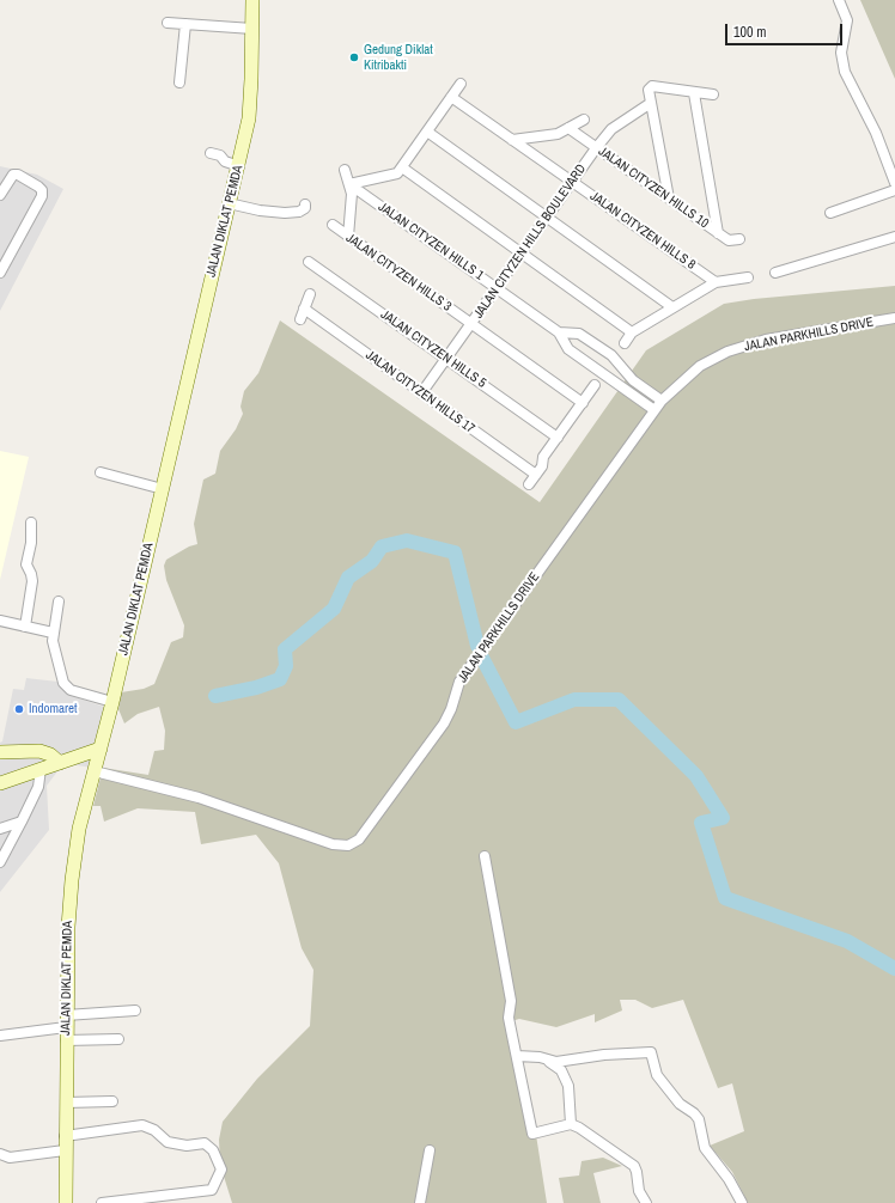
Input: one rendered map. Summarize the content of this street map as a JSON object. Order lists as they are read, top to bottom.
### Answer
{
  "streets": {
    "street": [
      "JALAN CITYZEN HILLS 10",
      "JALAN DIKLAT PEMDA",
      "JALAN CITYZEN HILLS 8",
      "JALAN CITYZEN HILLS 1",
      "JALAN CITYZEN HILLS BOULEVARD",
      "JALAN CITYZEN HILLS 3",
      "JALAN PARKHILLS DRIVE",
      "JALAN CITYZEN HILLS 5",
      "JALAN CITYZEN HILLS 17"
    ]
  },
  "crossings": [
    ["JALAN CITYZEN HILLS 10", "JALAN CITYZEN HILLS BOULEVARD"],
    ["JALAN DIKLAT PEMDA", "JALAN PARKHILLS DRIVE"],
    ["JALAN CITYZEN HILLS 8", "JALAN CITYZEN HILLS BOULEVARD"],
    ["JALAN CITYZEN HILLS 1", "JALAN CITYZEN HILLS BOULEVARD"],
    ["JALAN CITYZEN HILLS BOULEVARD", "JALAN CITYZEN HILLS 3"],
    ["JALAN CITYZEN HILLS BOULEVARD", "JALAN CITYZEN HILLS 5"],
    ["JALAN CITYZEN HILLS BOULEVARD", "JALAN CITYZEN HILLS 17"]
  ],
  "places": ["Gedung Diklat Kitribakti", "Indomaret"],
  "scale_bar": "100 m"
}
